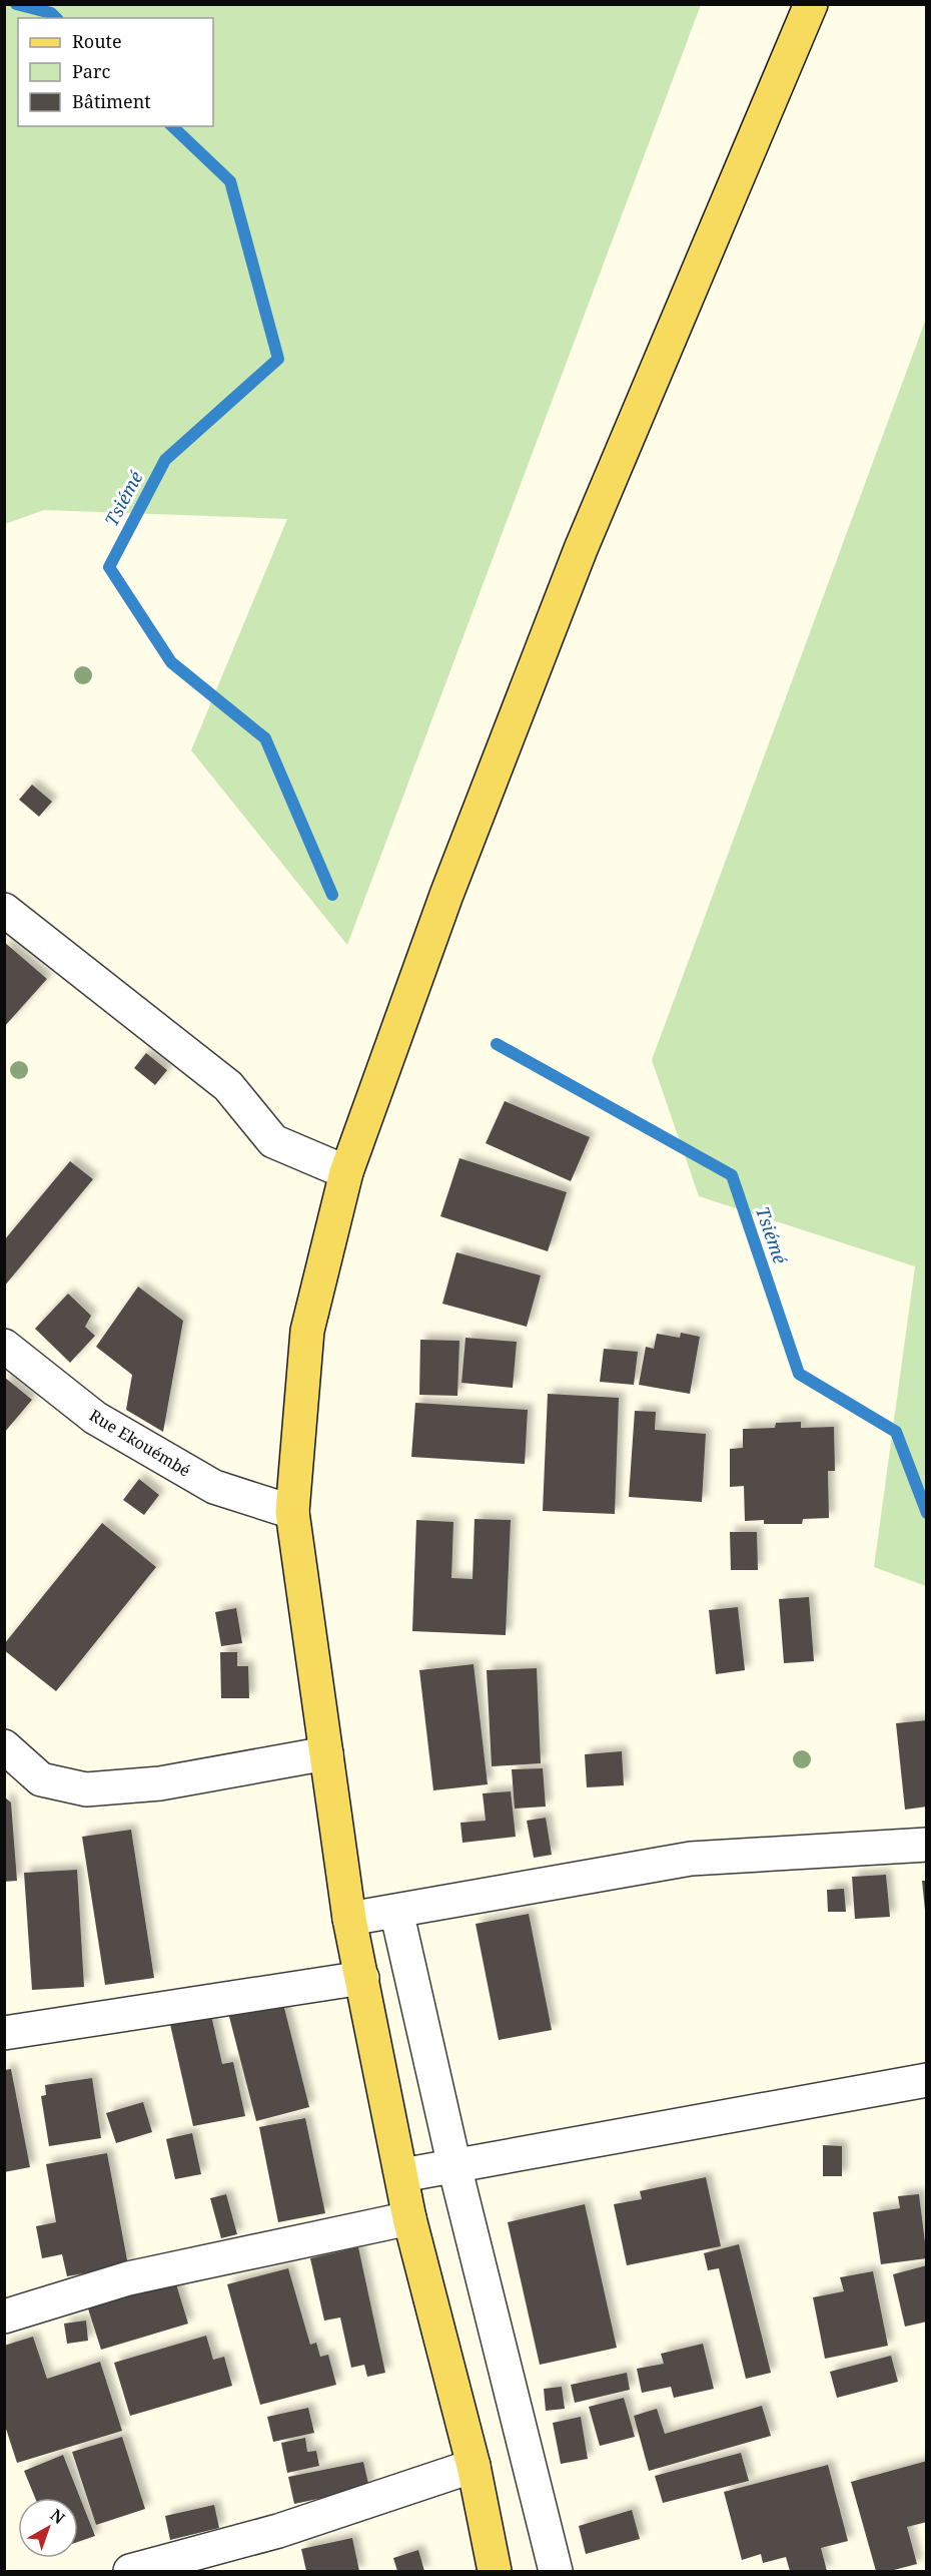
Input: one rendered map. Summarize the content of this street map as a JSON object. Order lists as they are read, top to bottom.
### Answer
{
  "streets": {
    "street": ["Rue Ekouémbé"]
  },
  "water": ["Tsiémé"],
  "legend": ["Route", "Parc", "Bâtiment"],
  "north": "top right"
}
